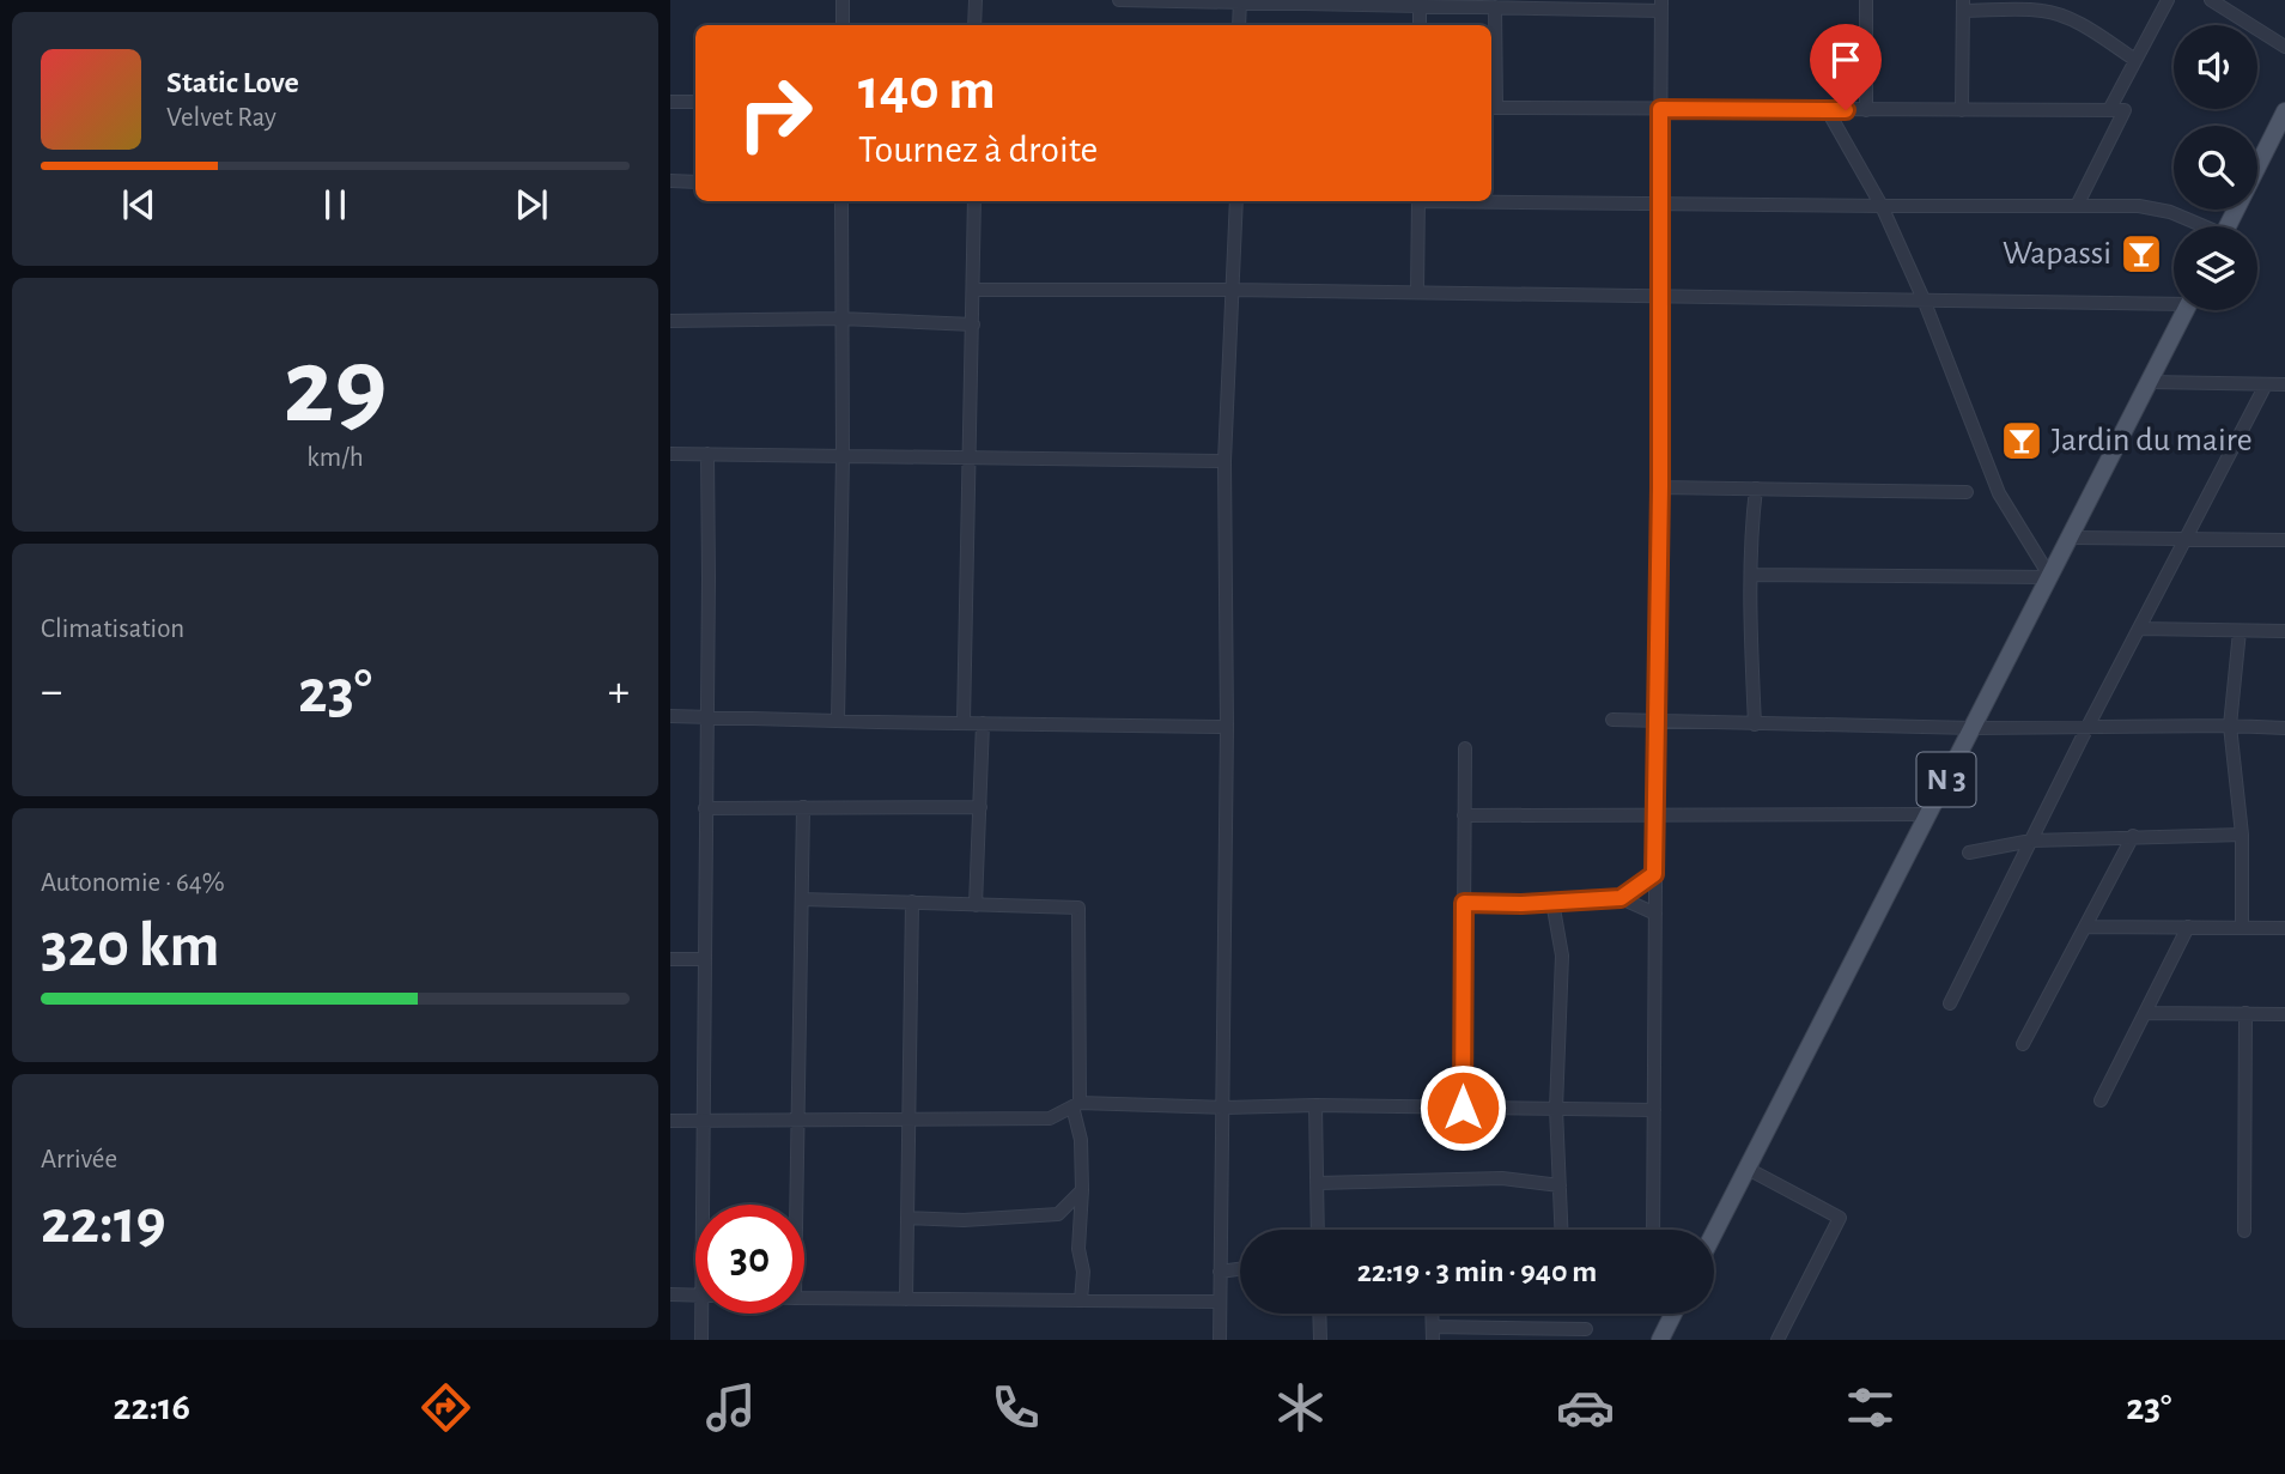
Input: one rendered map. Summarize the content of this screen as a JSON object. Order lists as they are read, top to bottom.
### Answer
{
  "streets": {
    "main road": ["N 3"]
  },
  "places": {
    "bar": ["Wapassi", "Jardin du maire"]
  },
  "page": {
    "turn": ["140 m", "Tournez à droite"],
    "song": ["Static Love", "Velvet Ray"],
    "tile": [
      ["29", "km/h"],
      "Climatisation",
      ["Autonomie · 64%", "320 km"],
      ["Arrivée", "22:19"]
    ],
    "heat": ["−", "23°", "+"],
    "limit": "30",
    "trip": "22:19 · 3 min · 940 m",
    "tabs": ["22:16", "23°"]
  }
}
